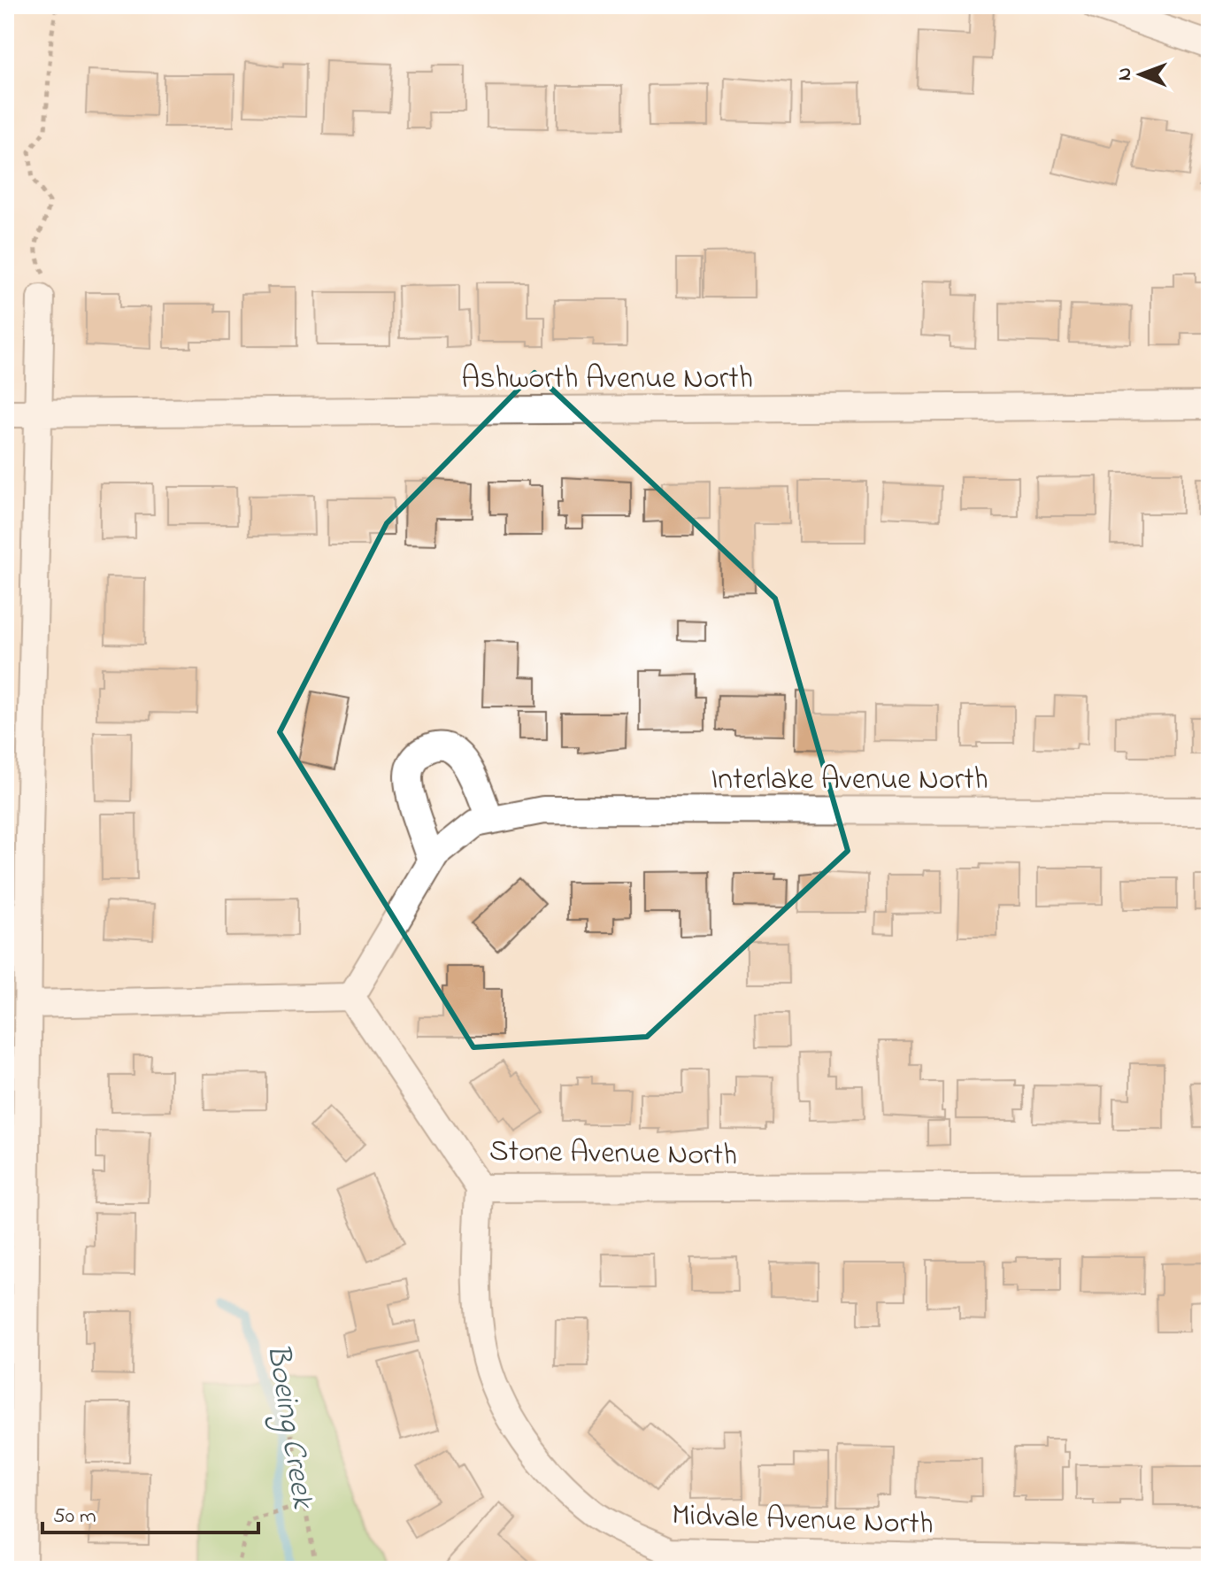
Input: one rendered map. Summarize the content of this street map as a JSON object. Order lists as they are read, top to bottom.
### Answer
{
  "streets": {
    "street": [
      "Ashworth Avenue North",
      "Interlake Avenue North",
      "Stone Avenue North",
      "Midvale Avenue North"
    ]
  },
  "crossings": [
    ["Interlake Avenue North", "Stone Avenue North"],
    ["Stone Avenue North", "Midvale Avenue North"]
  ],
  "water": ["Boeing Creek"],
  "scale_bar": "50 m",
  "north": "left"
}
